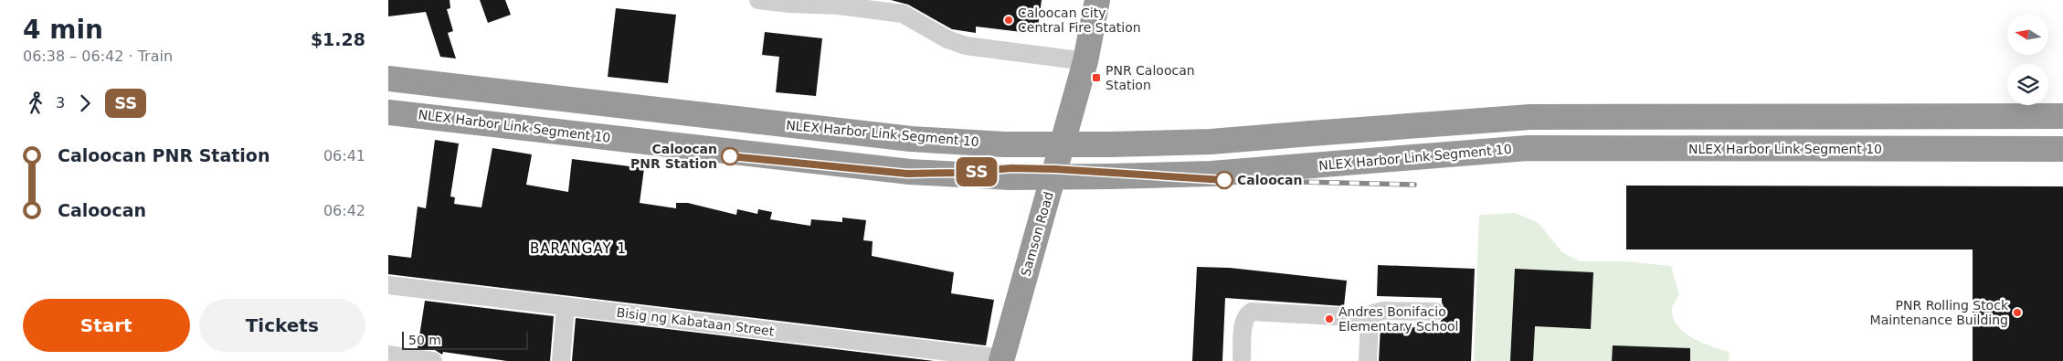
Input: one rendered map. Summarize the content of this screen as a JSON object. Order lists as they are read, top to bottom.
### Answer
{
  "streets": {
    "highway": ["NLEX Harbor Link Segment 10", "Samson Road"],
    "street": ["Bisig ng Kabataan Street"]
  },
  "crossings": [
    ["Samson Road", "Bisig ng Kabataan Street"]
  ],
  "districts": ["BARANGAY 1"],
  "places": {
    "other": [
      "Caloocan City Central Fire Station",
      "Caloocan PNR Station",
      "Caloocan",
      "PNR Rolling Stock Maintenance Building",
      "Andres Bonifacio Elementary School"
    ],
    "transit": ["PNR Caloocan Station"]
  },
  "scale_bar": "50 m",
  "north": "left",
  "page": {
    "heading": ["4 min", "06:38 – 06:42 · Train", "$1.28"],
    "on_map": "SS",
    "legs": ["3", "SS"],
    "list": [
      {
        "name": "Caloocan PNR Station",
        "value": "06:41"
      },
      {
        "name": "Caloocan",
        "value": "06:42"
      }
    ],
    "buttons": ["Start", "Tickets"],
    "scale": "50 m"
  }
}
